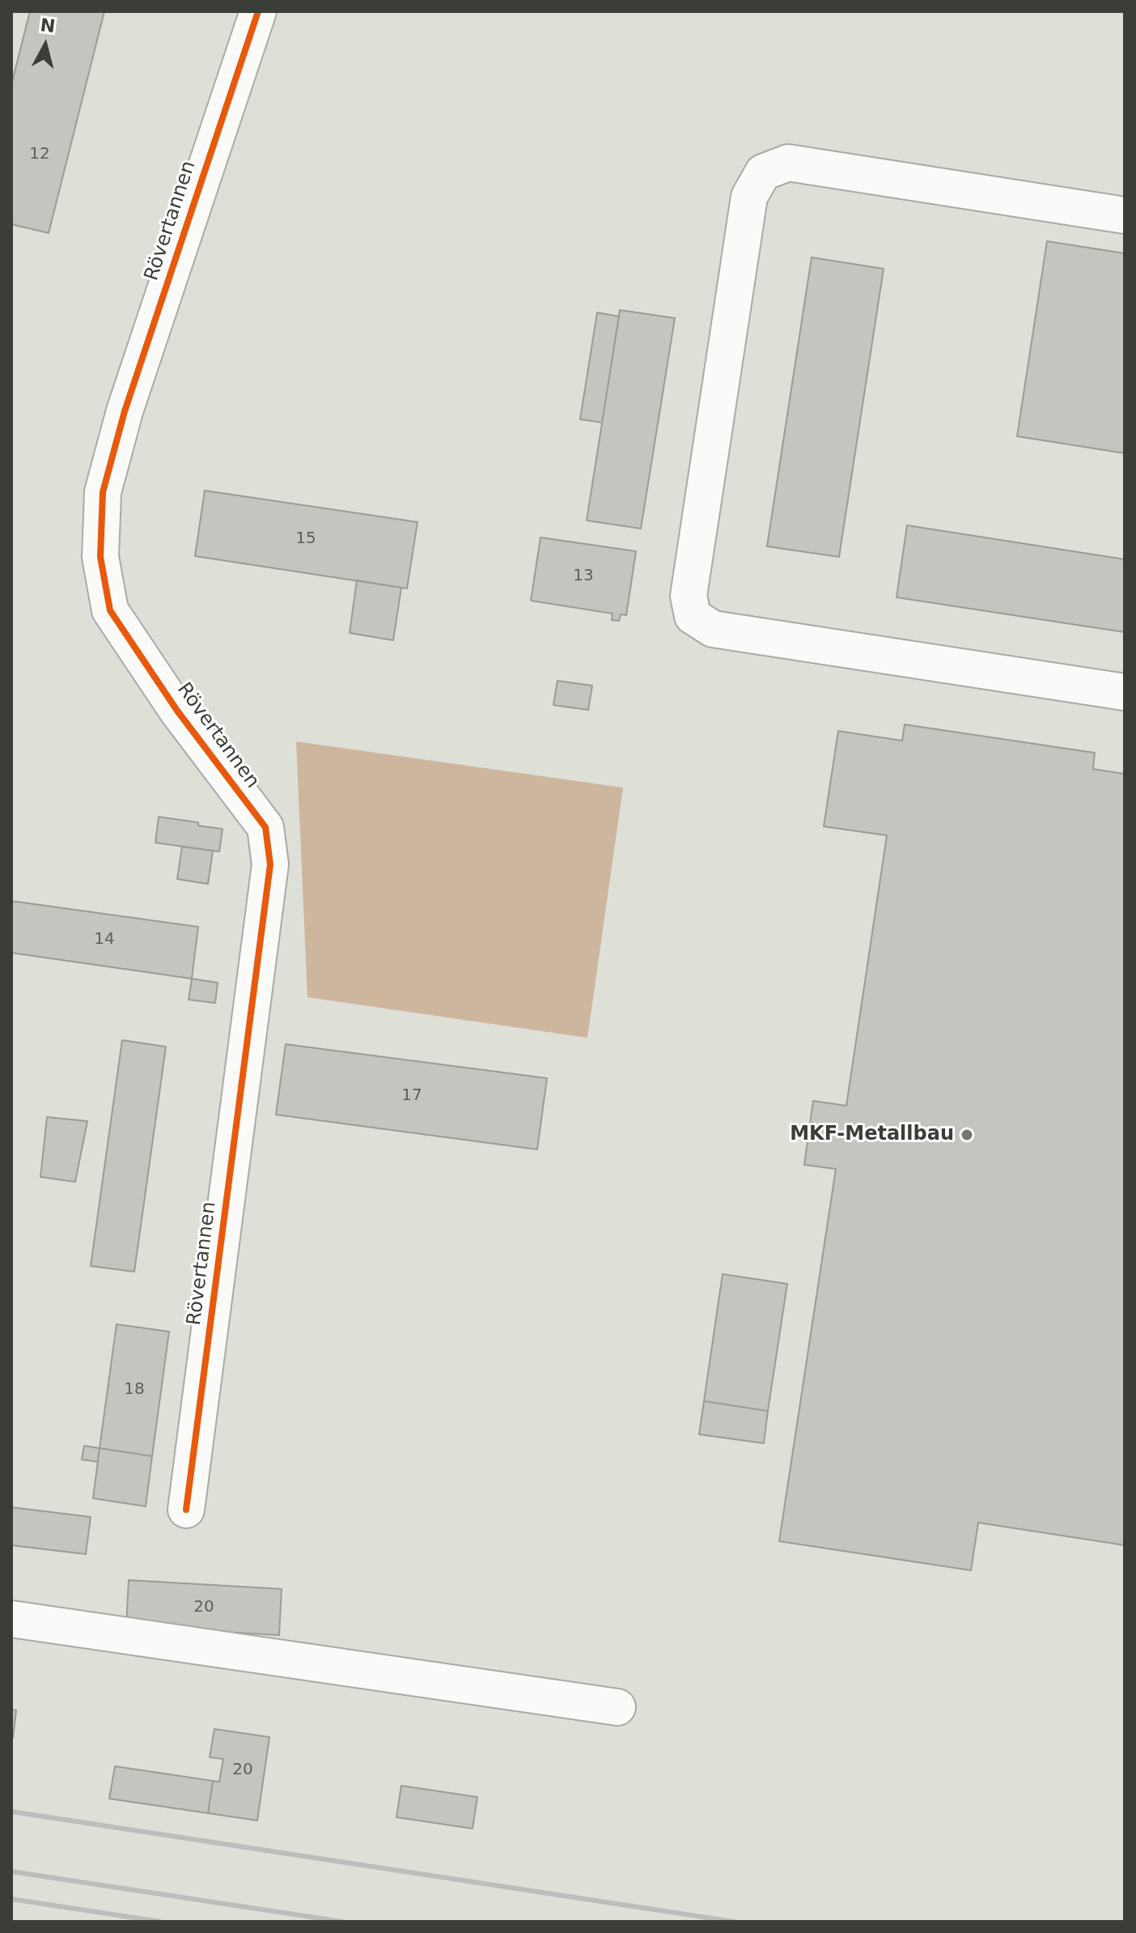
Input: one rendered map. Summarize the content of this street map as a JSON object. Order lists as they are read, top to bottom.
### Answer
{
  "streets": {
    "street": ["Rövertannen"]
  },
  "places": ["MKF-Metallbau"],
  "house_numbers": [
    "12",
    "15",
    "13",
    "14",
    "17",
    "18",
    "20",
    "20"
  ],
  "north": "top"
}
